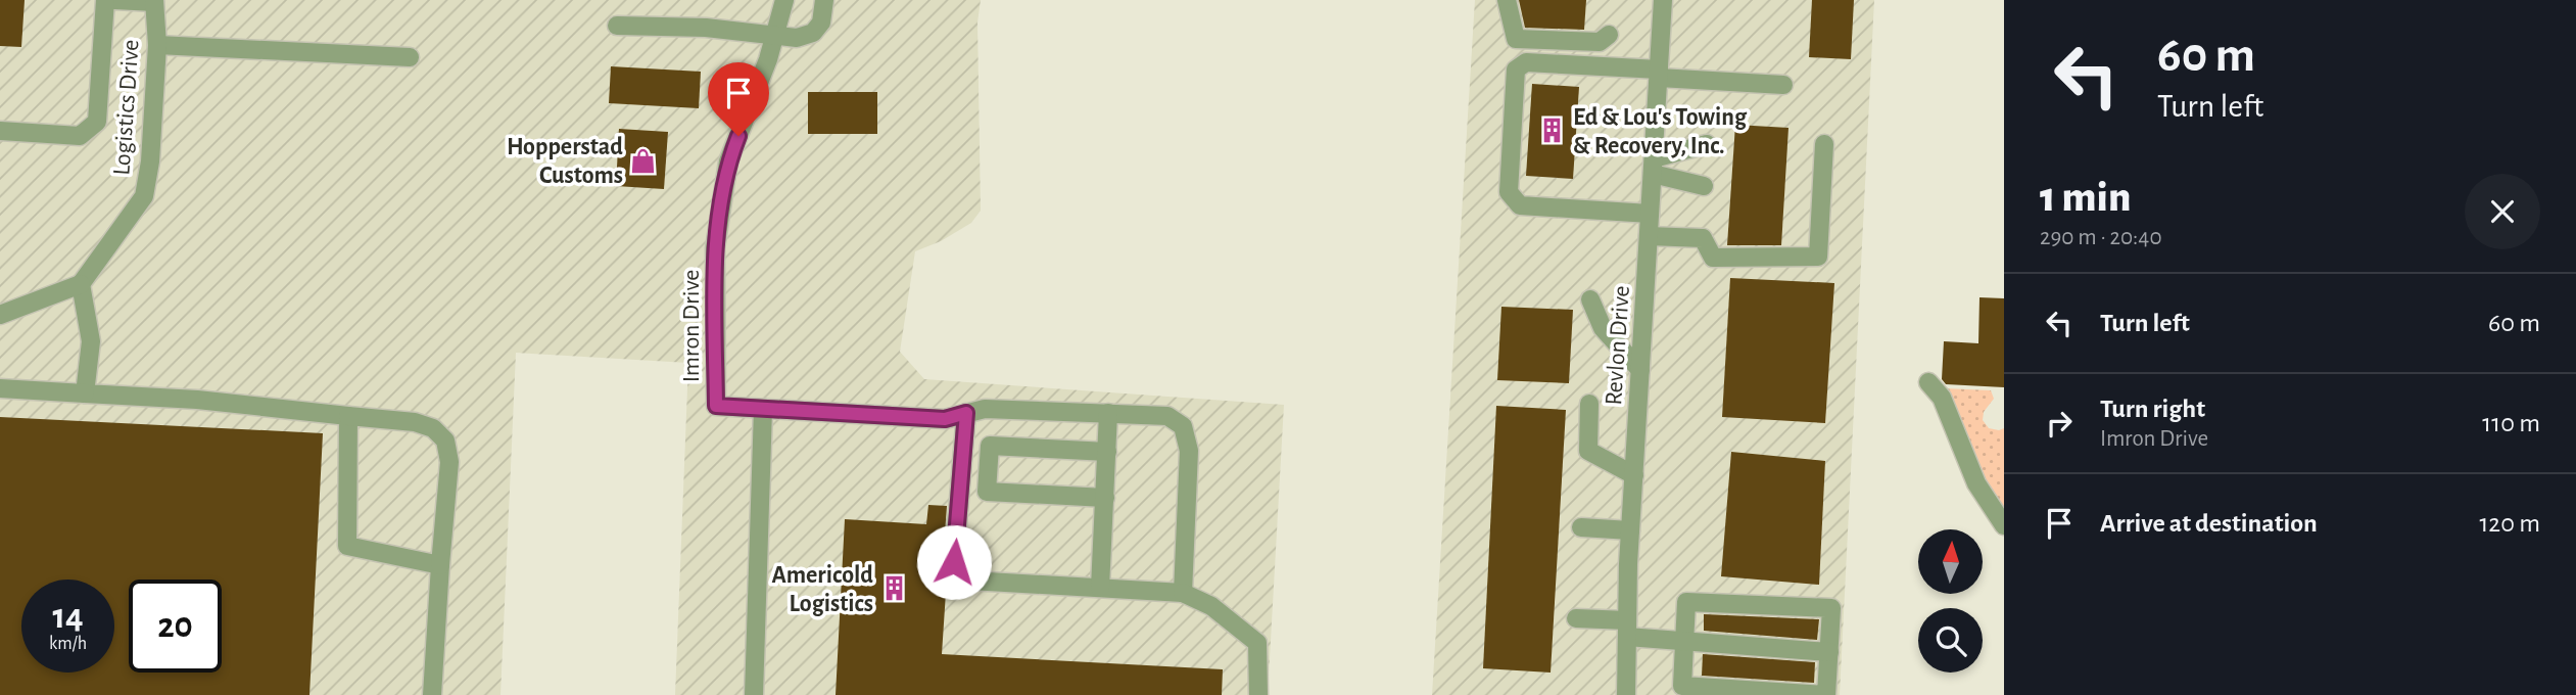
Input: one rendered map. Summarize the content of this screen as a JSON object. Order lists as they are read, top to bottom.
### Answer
{
  "streets": {
    "street": ["Logistics Drive", "Imron Drive", "Revlon Drive"]
  },
  "places": {
    "building": ["Ed & Lou's Towing & Recovery, Inc.", "Americold Logistics"],
    "shop": ["Hopperstad Customs"]
  },
  "north": "top",
  "page": {
    "turn": ["60 m", "Turn left"],
    "heading": ["1 min", "290 m · 20:40"],
    "list": [
      {
        "name": "Turn left",
        "value": "60 m"
      },
      {
        "name": "Turn right",
        "note": "Imron Drive",
        "value": "110 m"
      },
      {
        "name": "Arrive at destination",
        "value": "120 m"
      }
    ],
    "speed": "14 km/h",
    "limit": "20"
  }
}
